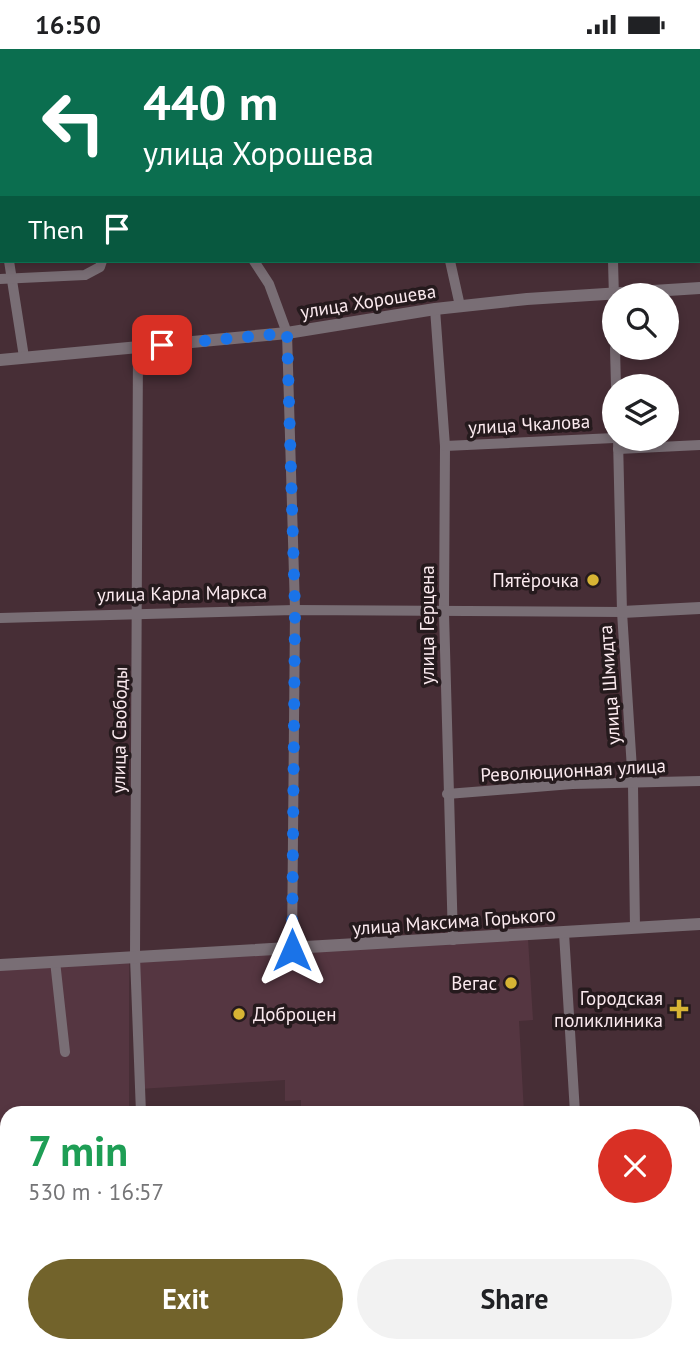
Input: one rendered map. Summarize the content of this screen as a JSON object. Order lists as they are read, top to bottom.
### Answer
{
  "streets": {
    "street": [
      "улица Хорошева",
      "улица Чкалова",
      "улица Карла Маркса",
      "улица Герцена",
      "улица Шмидта",
      "улица Свободы",
      "Революционная улица",
      "улица Максима Горького"
    ]
  },
  "crossings": [
    ["улица Хорошева", "улица Герцена"],
    ["улица Хорошева", "улица Свободы"],
    ["улица Чкалова", "улица Герцена"],
    ["улица Карла Маркса", "улица Герцена"],
    ["улица Карла Маркса", "улица Шмидта"],
    ["улица Карла Маркса", "улица Свободы"],
    ["улица Герцена", "Революционная улица"],
    ["улица Герцена", "улица Максима Горького"],
    ["улица Шмидта", "Революционная улица"],
    ["улица Шмидта", "улица Максима Горького"],
    ["улица Свободы", "улица Максима Горького"]
  ],
  "places": {
    "other": ["Пятёрочка", "Вегас", "Доброцен"],
    "health": ["Городская поликлиника"]
  },
  "page": {
    "status": "16:50",
    "turn": ["440 m", "улица Хорошева"],
    "then": "Then",
    "heading": ["7 min", "530 m · 16:57"],
    "buttons": ["Exit", "Share"]
  }
}
